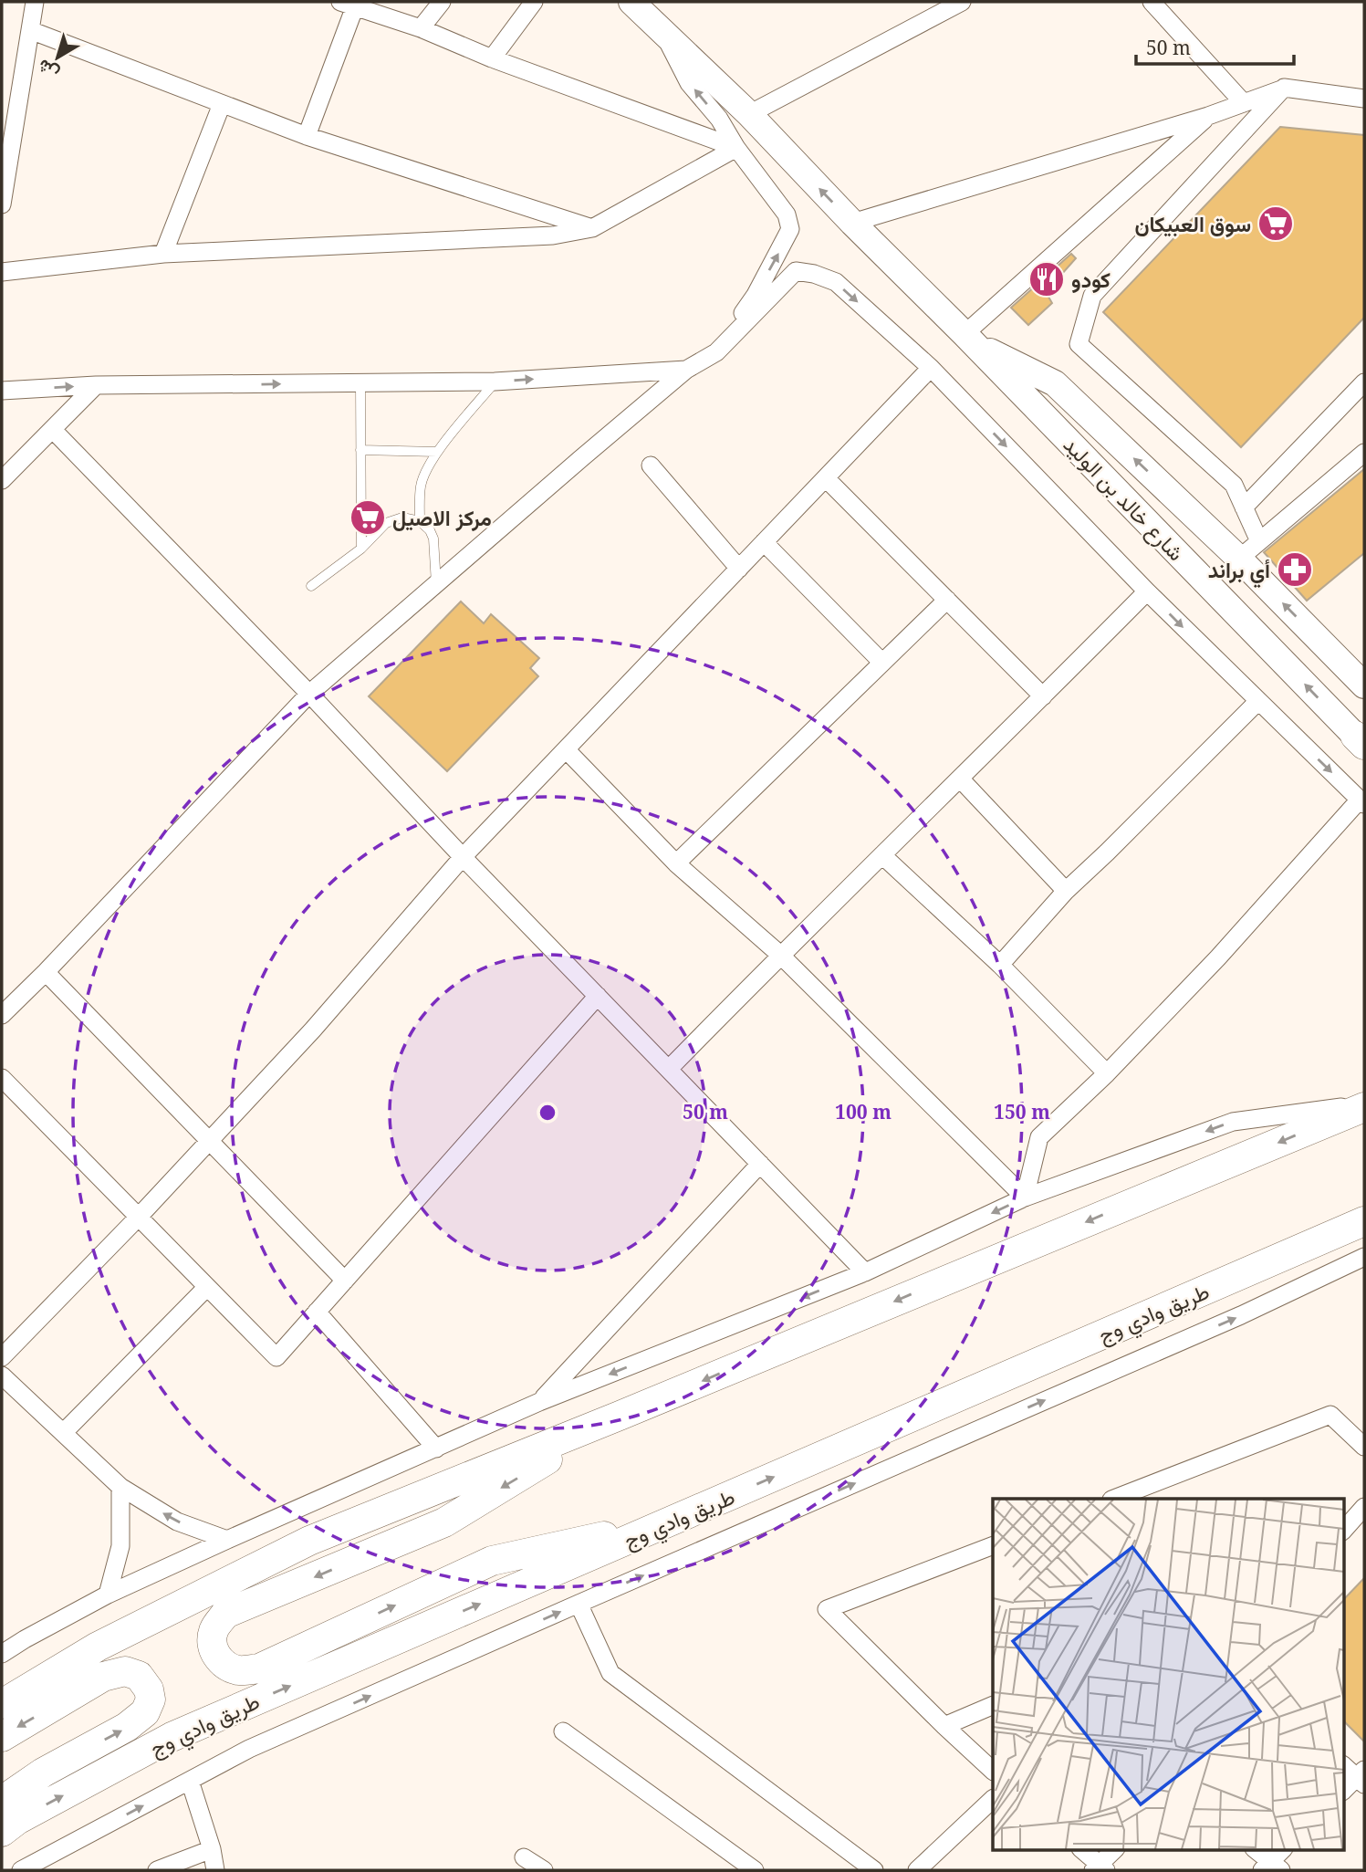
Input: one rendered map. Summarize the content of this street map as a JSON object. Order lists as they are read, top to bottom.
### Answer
{
  "streets": {
    "main road": ["طريق وادي وج"],
    "street": ["شارع خالد بن الوليد"]
  },
  "places": {
    "supermarket": ["سوق العبيكان", "مركز الاصيل"],
    "restaurant": ["كودو"],
    "pharmacy": ["أي براند"]
  },
  "scale_bar": "50 m",
  "north": "bottom left",
  "rings": ["50 m", "100 m", "150 m"]
}
